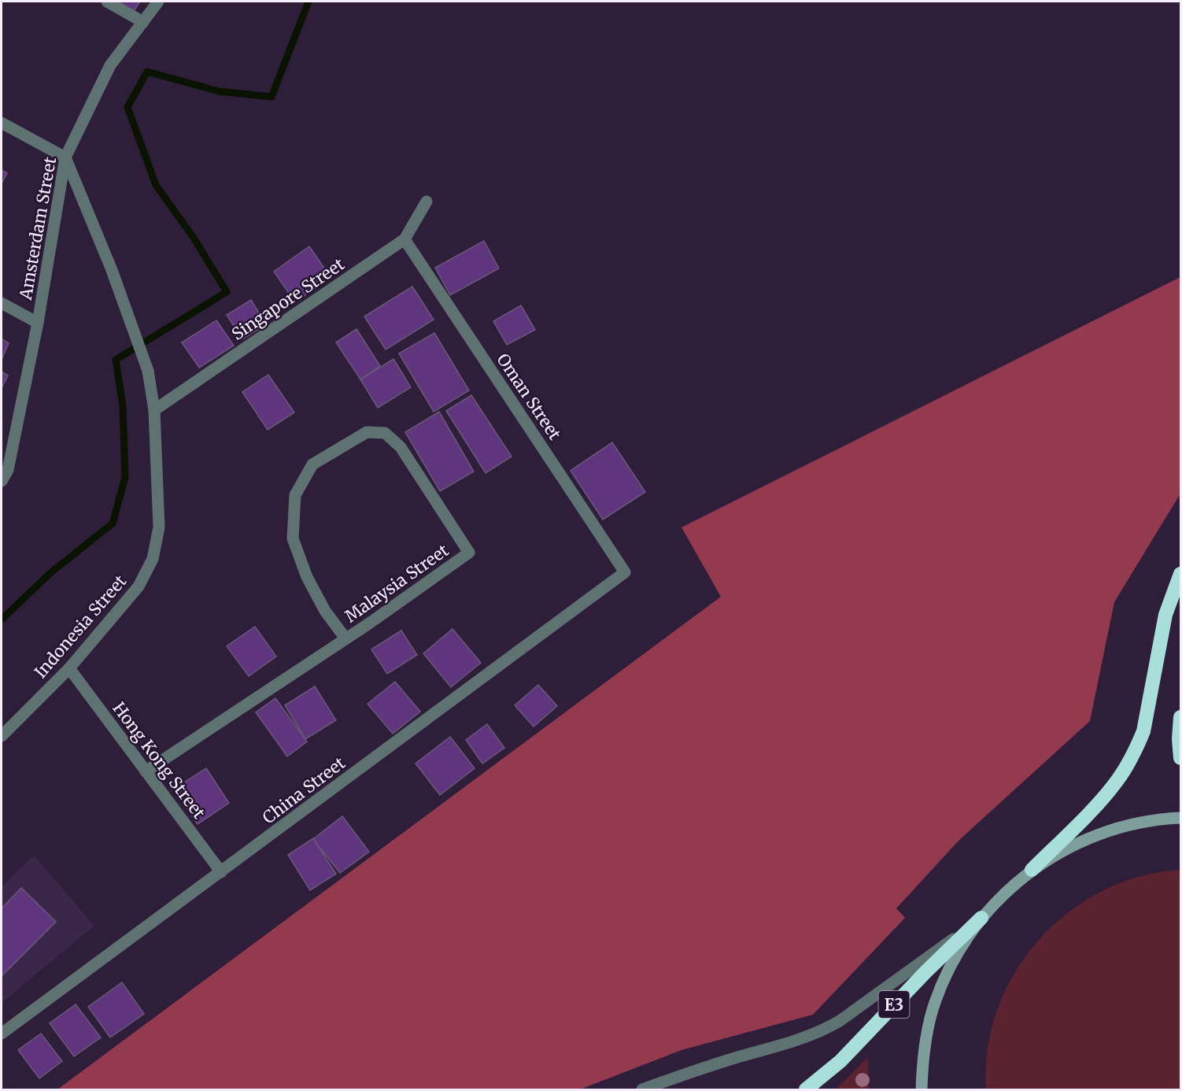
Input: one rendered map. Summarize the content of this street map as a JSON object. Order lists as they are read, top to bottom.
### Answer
{
  "streets": {
    "highway": ["E3"],
    "street": [
      "Amsterdam Street",
      "Singapore Street",
      "Oman Street",
      "Malaysia Street",
      "Indonesia Street",
      "Hong Kong Street",
      "China Street"
    ]
  },
  "crossings": [
    ["Amsterdam Street", "Indonesia Street"],
    ["Singapore Street", "Oman Street"],
    ["Singapore Street", "Indonesia Street"],
    ["Oman Street", "China Street"],
    ["Malaysia Street", "Hong Kong Street"],
    ["Indonesia Street", "Hong Kong Street"],
    ["Hong Kong Street", "China Street"]
  ]
}
